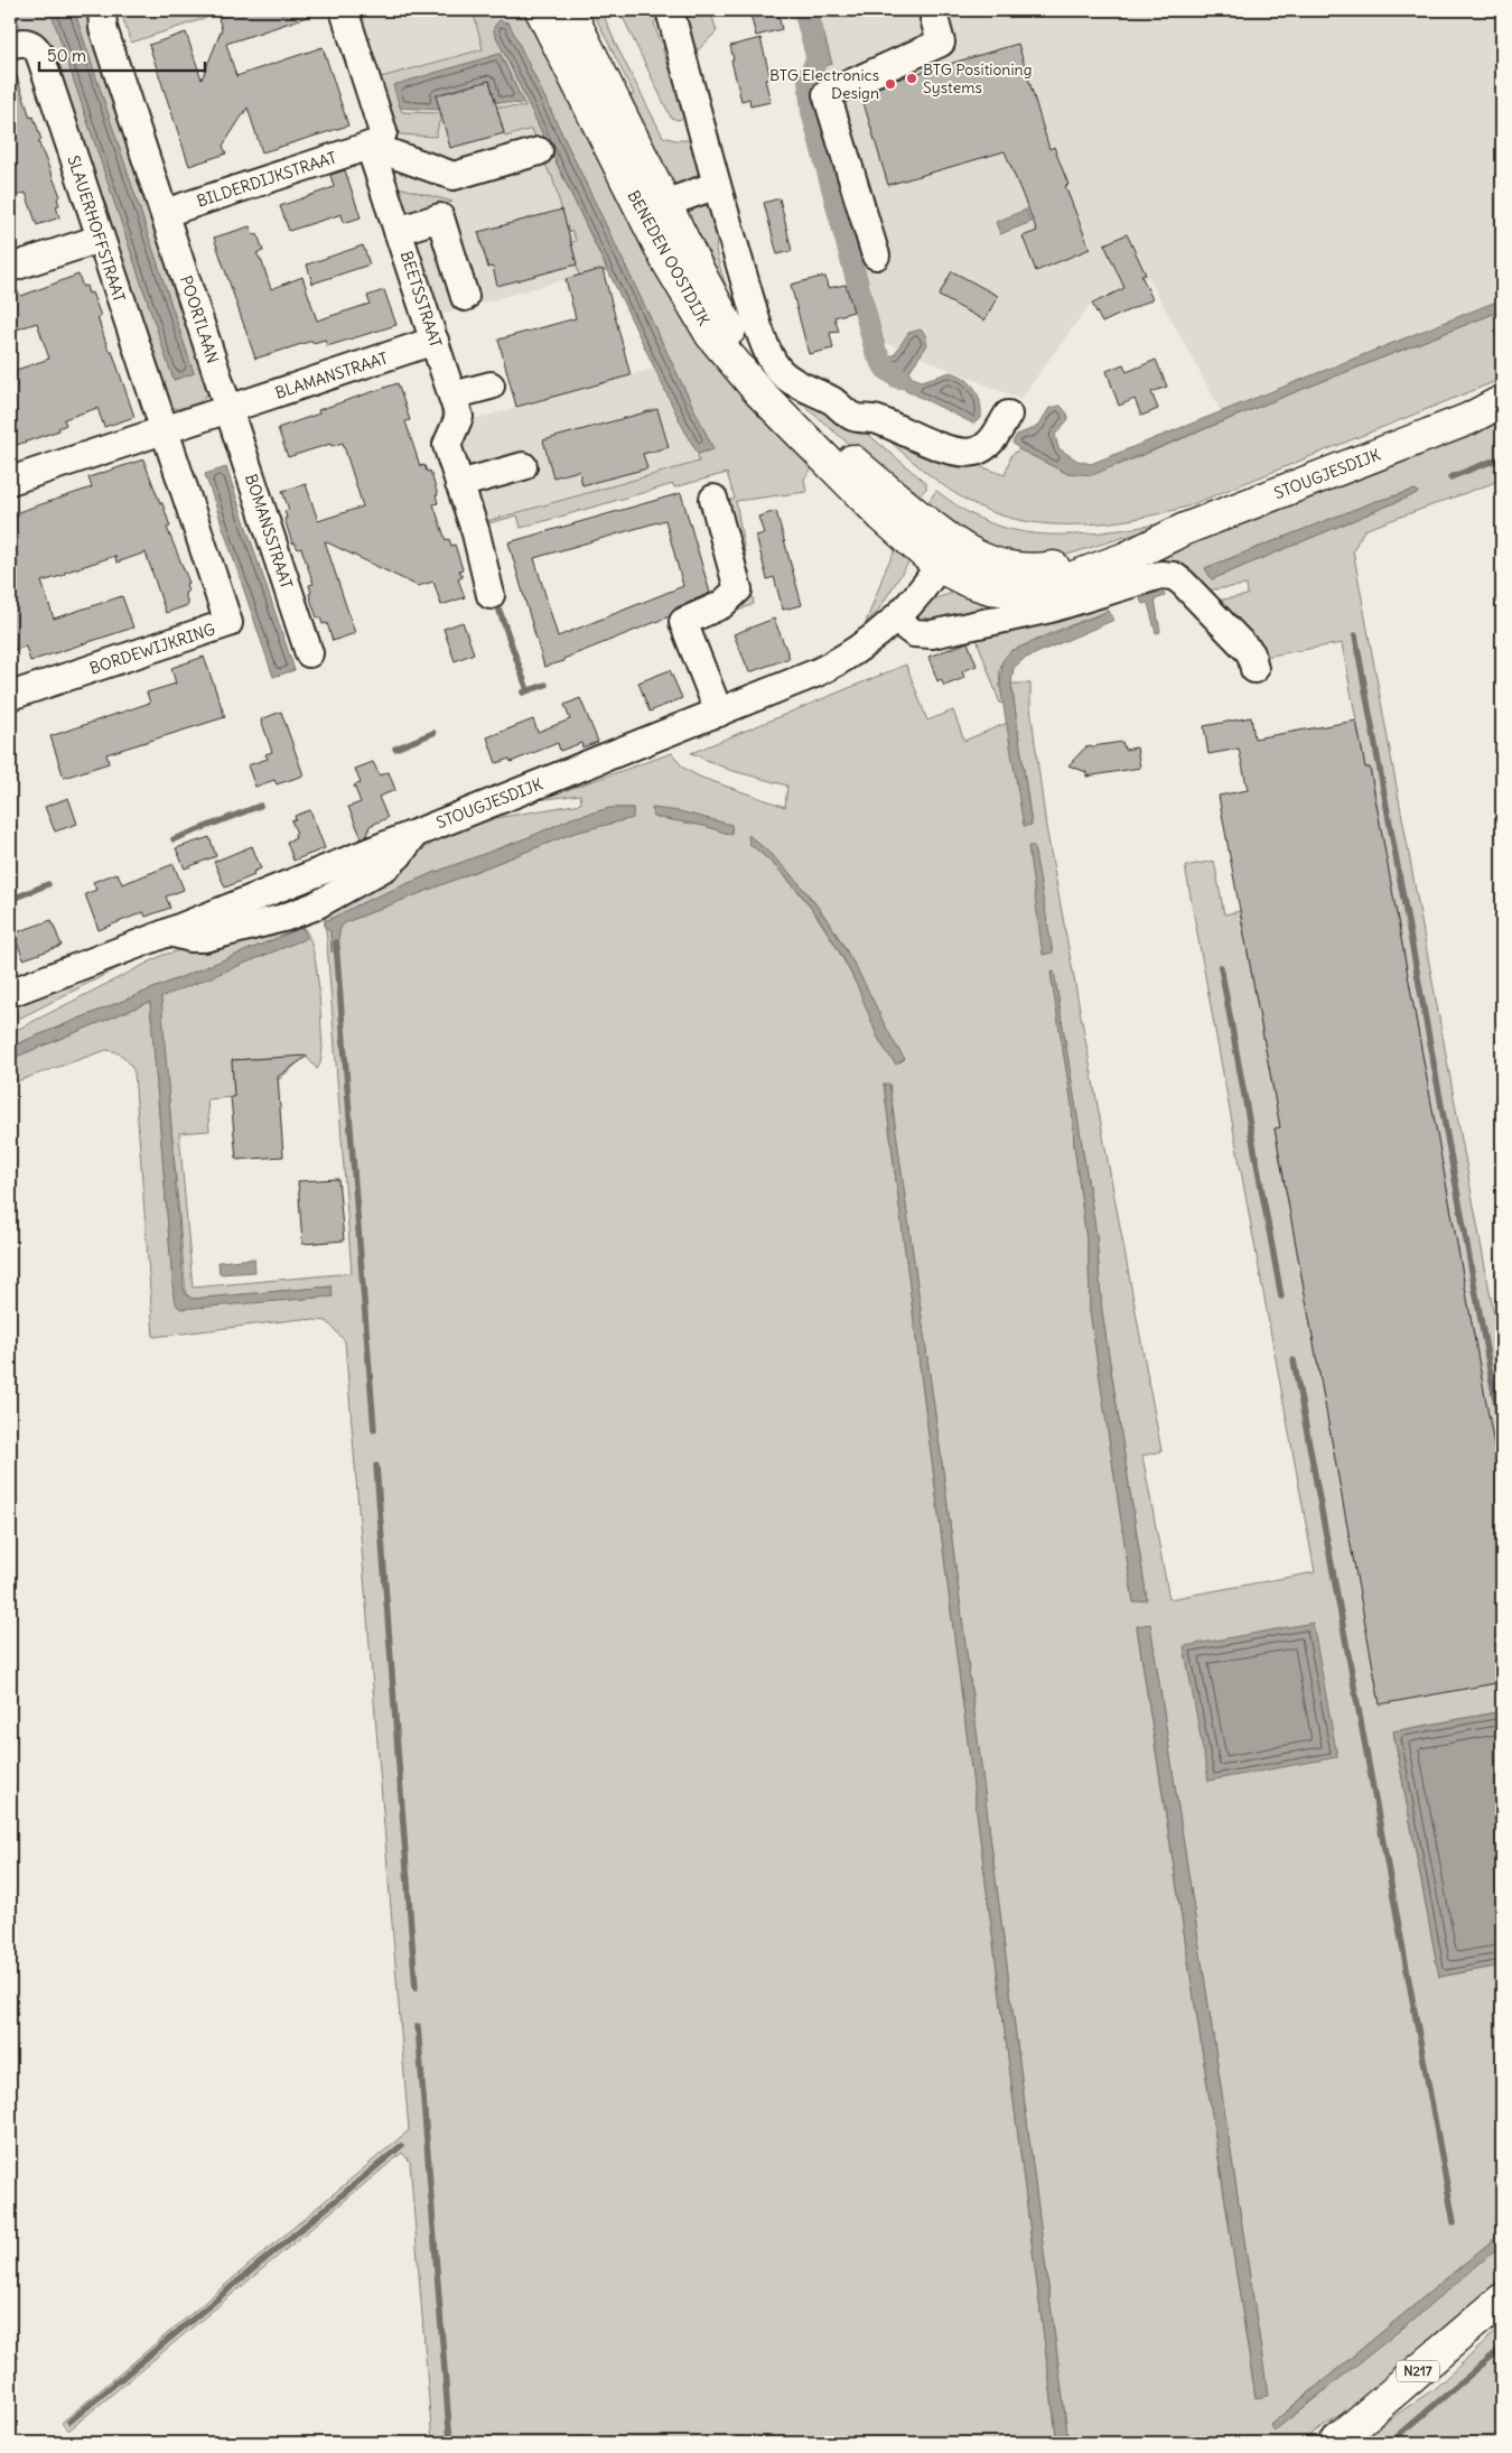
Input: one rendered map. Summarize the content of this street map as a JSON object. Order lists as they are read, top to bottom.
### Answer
{
  "streets": {
    "main road": ["BENEDEN OOSTDIJK", "STOUGJESDIJK", "N217"],
    "street": [
      "BILDERDIJKSTRAAT",
      "SLAUERHOFFSTRAAT",
      "BEETSSTRAAT",
      "POORTLAAN",
      "BLAMANSTRAAT",
      "BOMANSSTRAAT",
      "BORDEWIJKRING"
    ]
  },
  "crossings": [
    ["BILDERDIJKSTRAAT", "BEETSSTRAAT"],
    ["BILDERDIJKSTRAAT", "POORTLAAN"],
    ["SLAUERHOFFSTRAAT", "BORDEWIJKRING"],
    ["BENEDEN OOSTDIJK", "STOUGJESDIJK"],
    ["BEETSSTRAAT", "BLAMANSTRAAT"],
    ["POORTLAAN", "BLAMANSTRAAT"],
    ["POORTLAAN", "BOMANSSTRAAT"],
    ["BLAMANSTRAAT", "BOMANSSTRAAT"]
  ],
  "places": ["BTG Positioning Systems", "BTG Electronics Design"],
  "scale_bar": "50 m"
}
